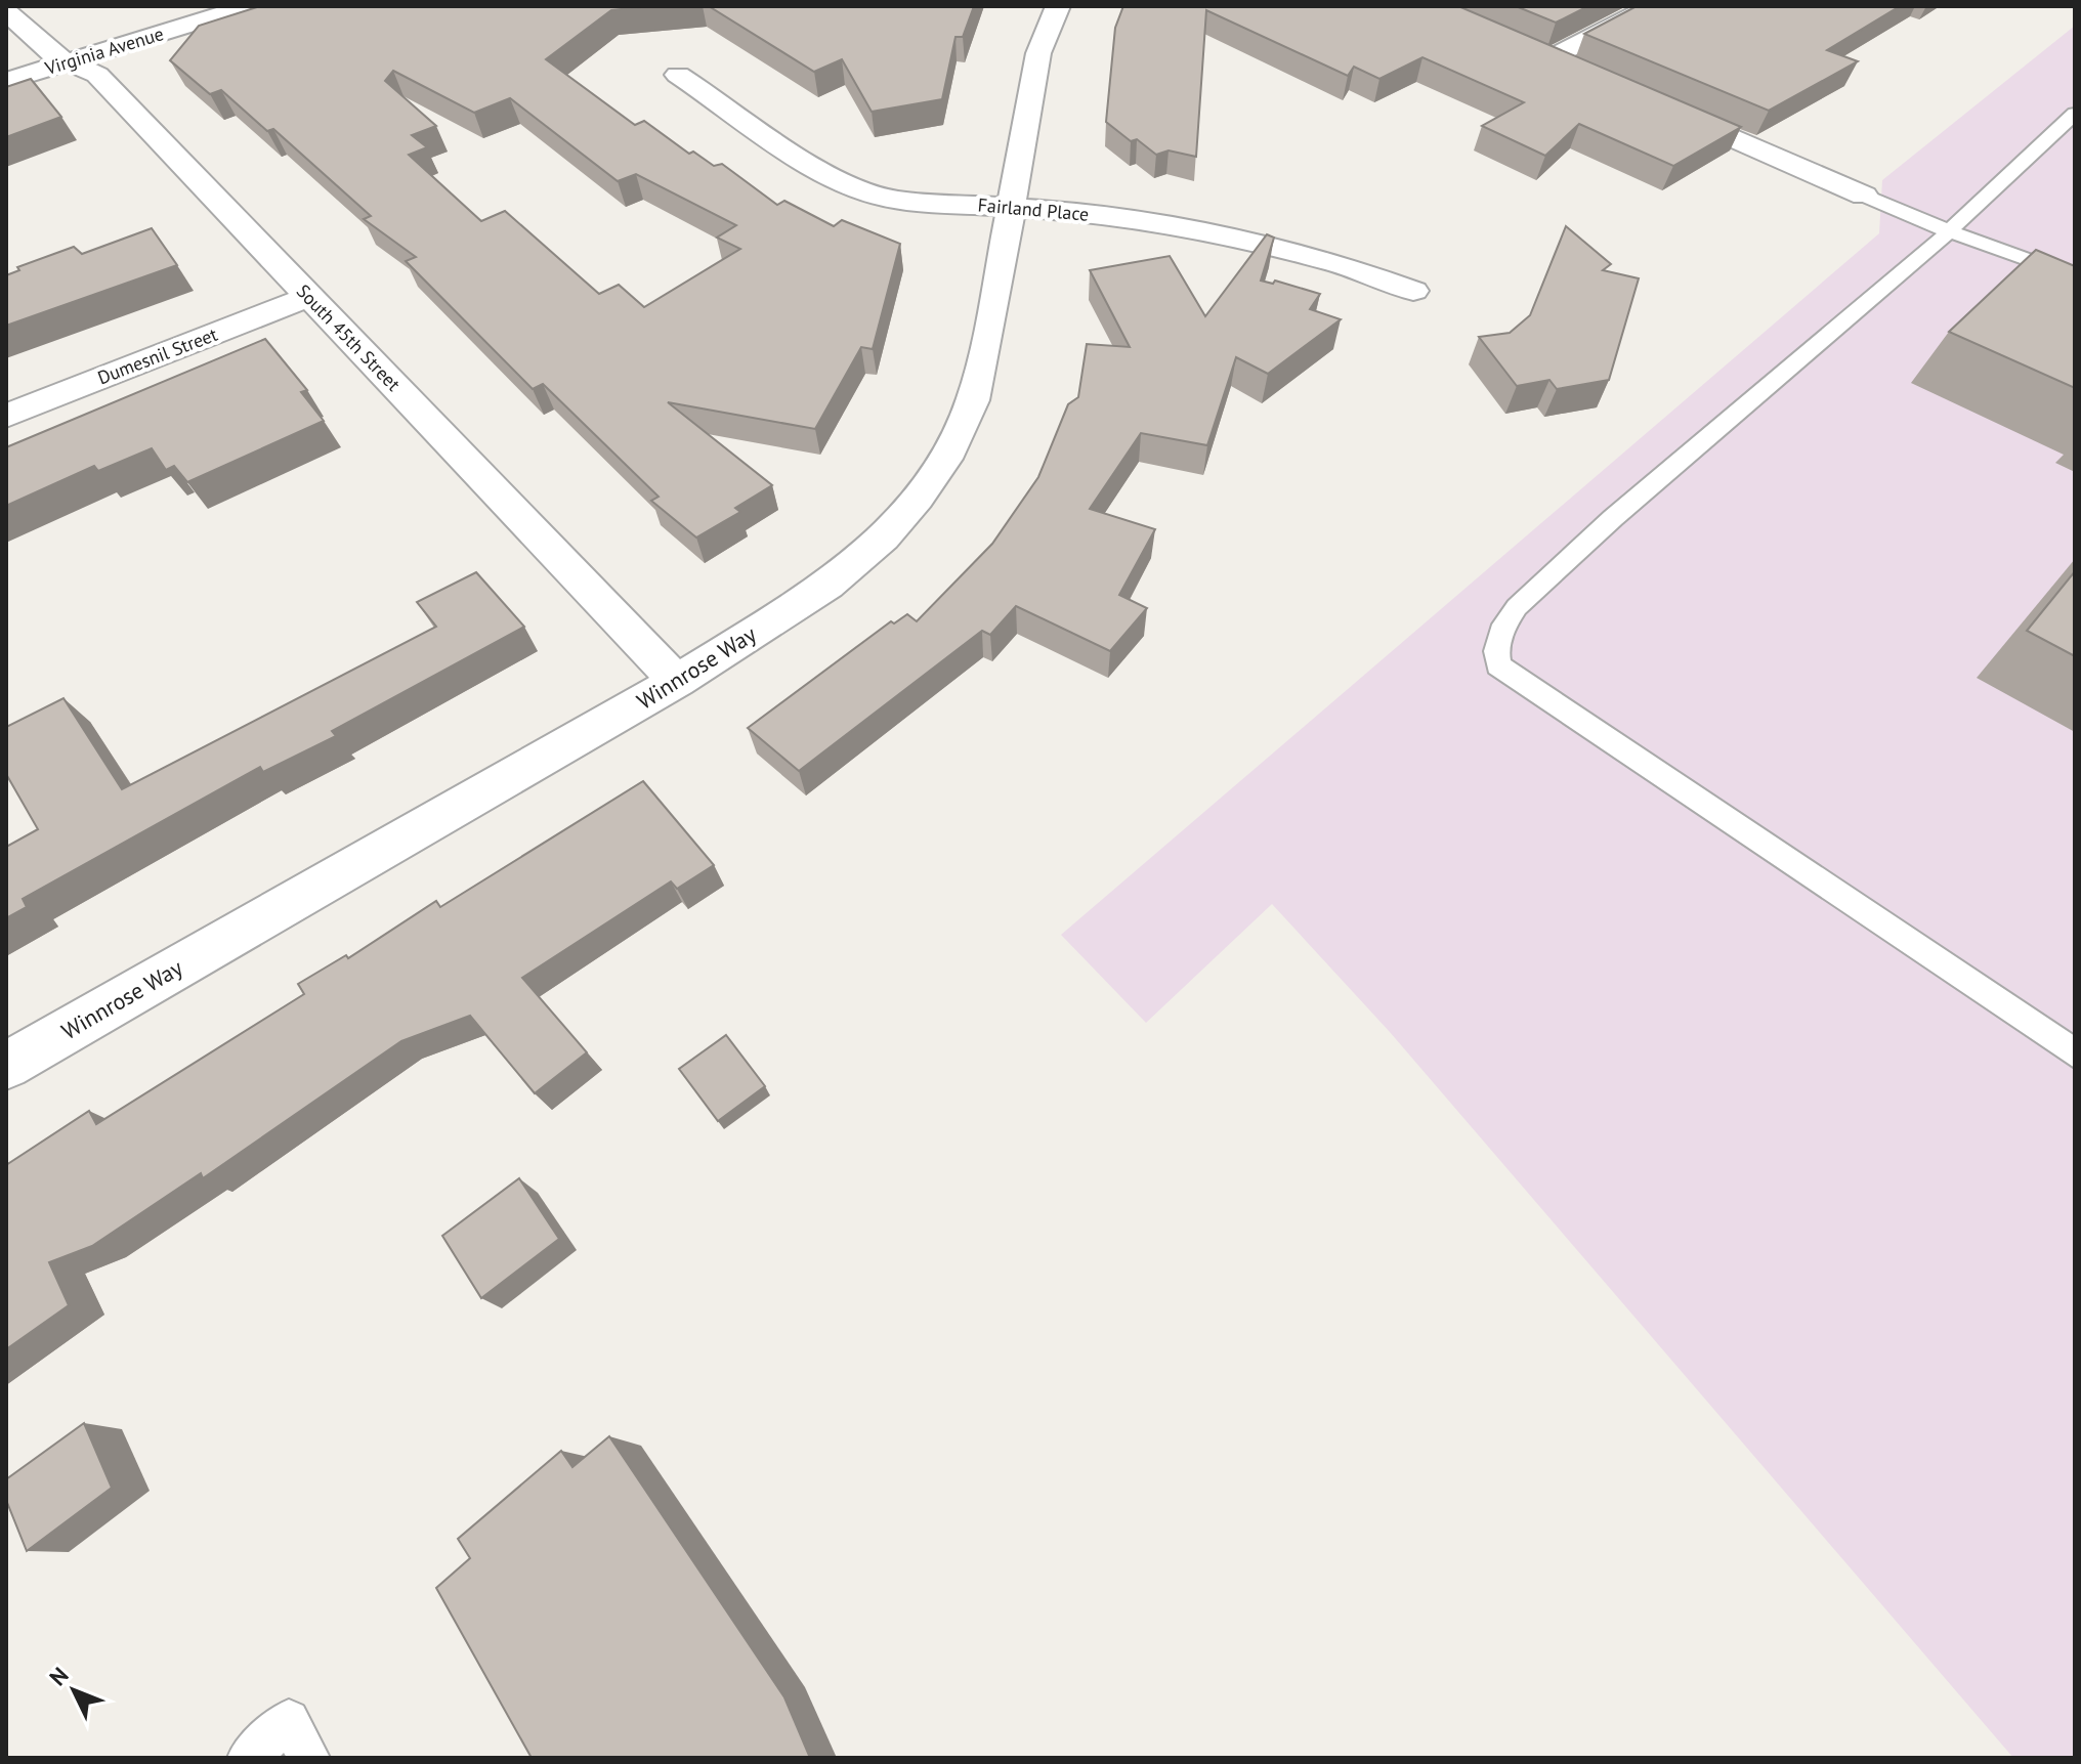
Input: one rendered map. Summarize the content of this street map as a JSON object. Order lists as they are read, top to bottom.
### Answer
{
  "streets": {
    "street": [
      "Virginia Avenue",
      "Fairland Place",
      "South 45th Street",
      "Dumesnil Street",
      "Winnrose Way"
    ]
  },
  "crossings": [
    ["Virginia Avenue", "South 45th Street"],
    ["Fairland Place", "Winnrose Way"],
    ["South 45th Street", "Dumesnil Street"],
    ["South 45th Street", "Winnrose Way"]
  ],
  "north": "top left"
}
